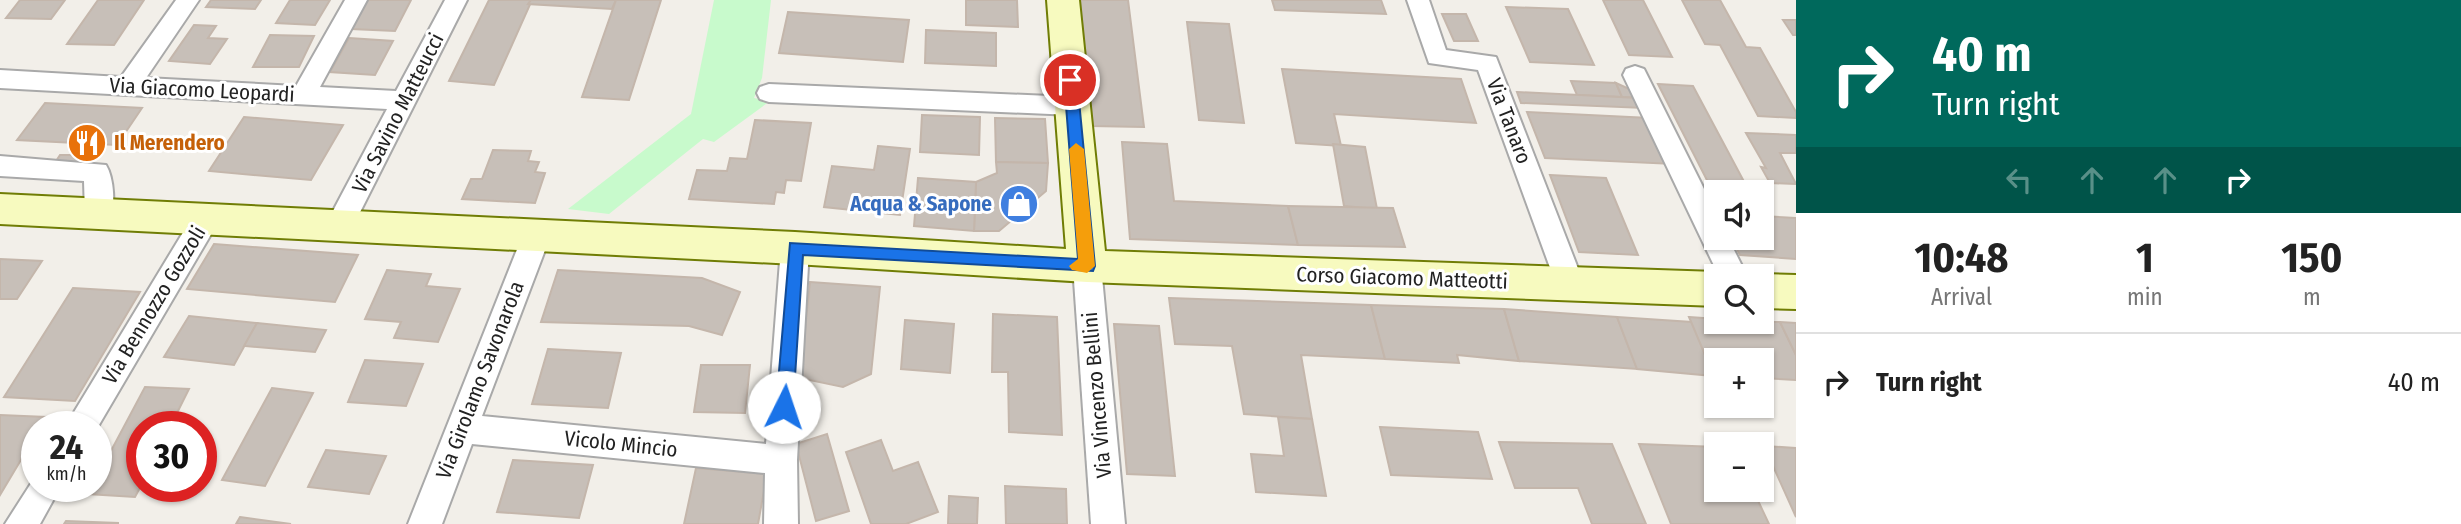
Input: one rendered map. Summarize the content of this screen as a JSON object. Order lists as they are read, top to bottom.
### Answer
{
  "streets": {
    "street": [
      "Via Giacomo Leopardi",
      "Via Savino Matteucci",
      "Via Tanaro",
      "Corso Giacomo Matteotti",
      "Via Bennozzo Gozzoli",
      "Via Girolamo Savonarola",
      "Via Vincenzo Bellini",
      "Vicolo Mincio"
    ]
  },
  "crossings": [
    ["Via Giacomo Leopardi", "Via Savino Matteucci"],
    ["Via Savino Matteucci", "Corso Giacomo Matteotti"],
    ["Via Tanaro", "Corso Giacomo Matteotti"],
    ["Corso Giacomo Matteotti", "Via Bennozzo Gozzoli"],
    ["Corso Giacomo Matteotti", "Via Girolamo Savonarola"],
    ["Corso Giacomo Matteotti", "Via Vincenzo Bellini"],
    ["Via Girolamo Savonarola", "Vicolo Mincio"]
  ],
  "places": {
    "restaurant": ["Il Merendero"],
    "shop": ["Acqua & Sapone"]
  },
  "page": {
    "turn": ["40 m", "Turn right"],
    "map_buttons": ["+", "−"],
    "eta": [
      "10:48",
      "Arrival",
      "1",
      "min",
      "150",
      "m"
    ],
    "list": [
      {
        "name": "Turn right",
        "value": "40 m"
      }
    ],
    "speed": "24 km/h",
    "limit": "30"
  }
}
